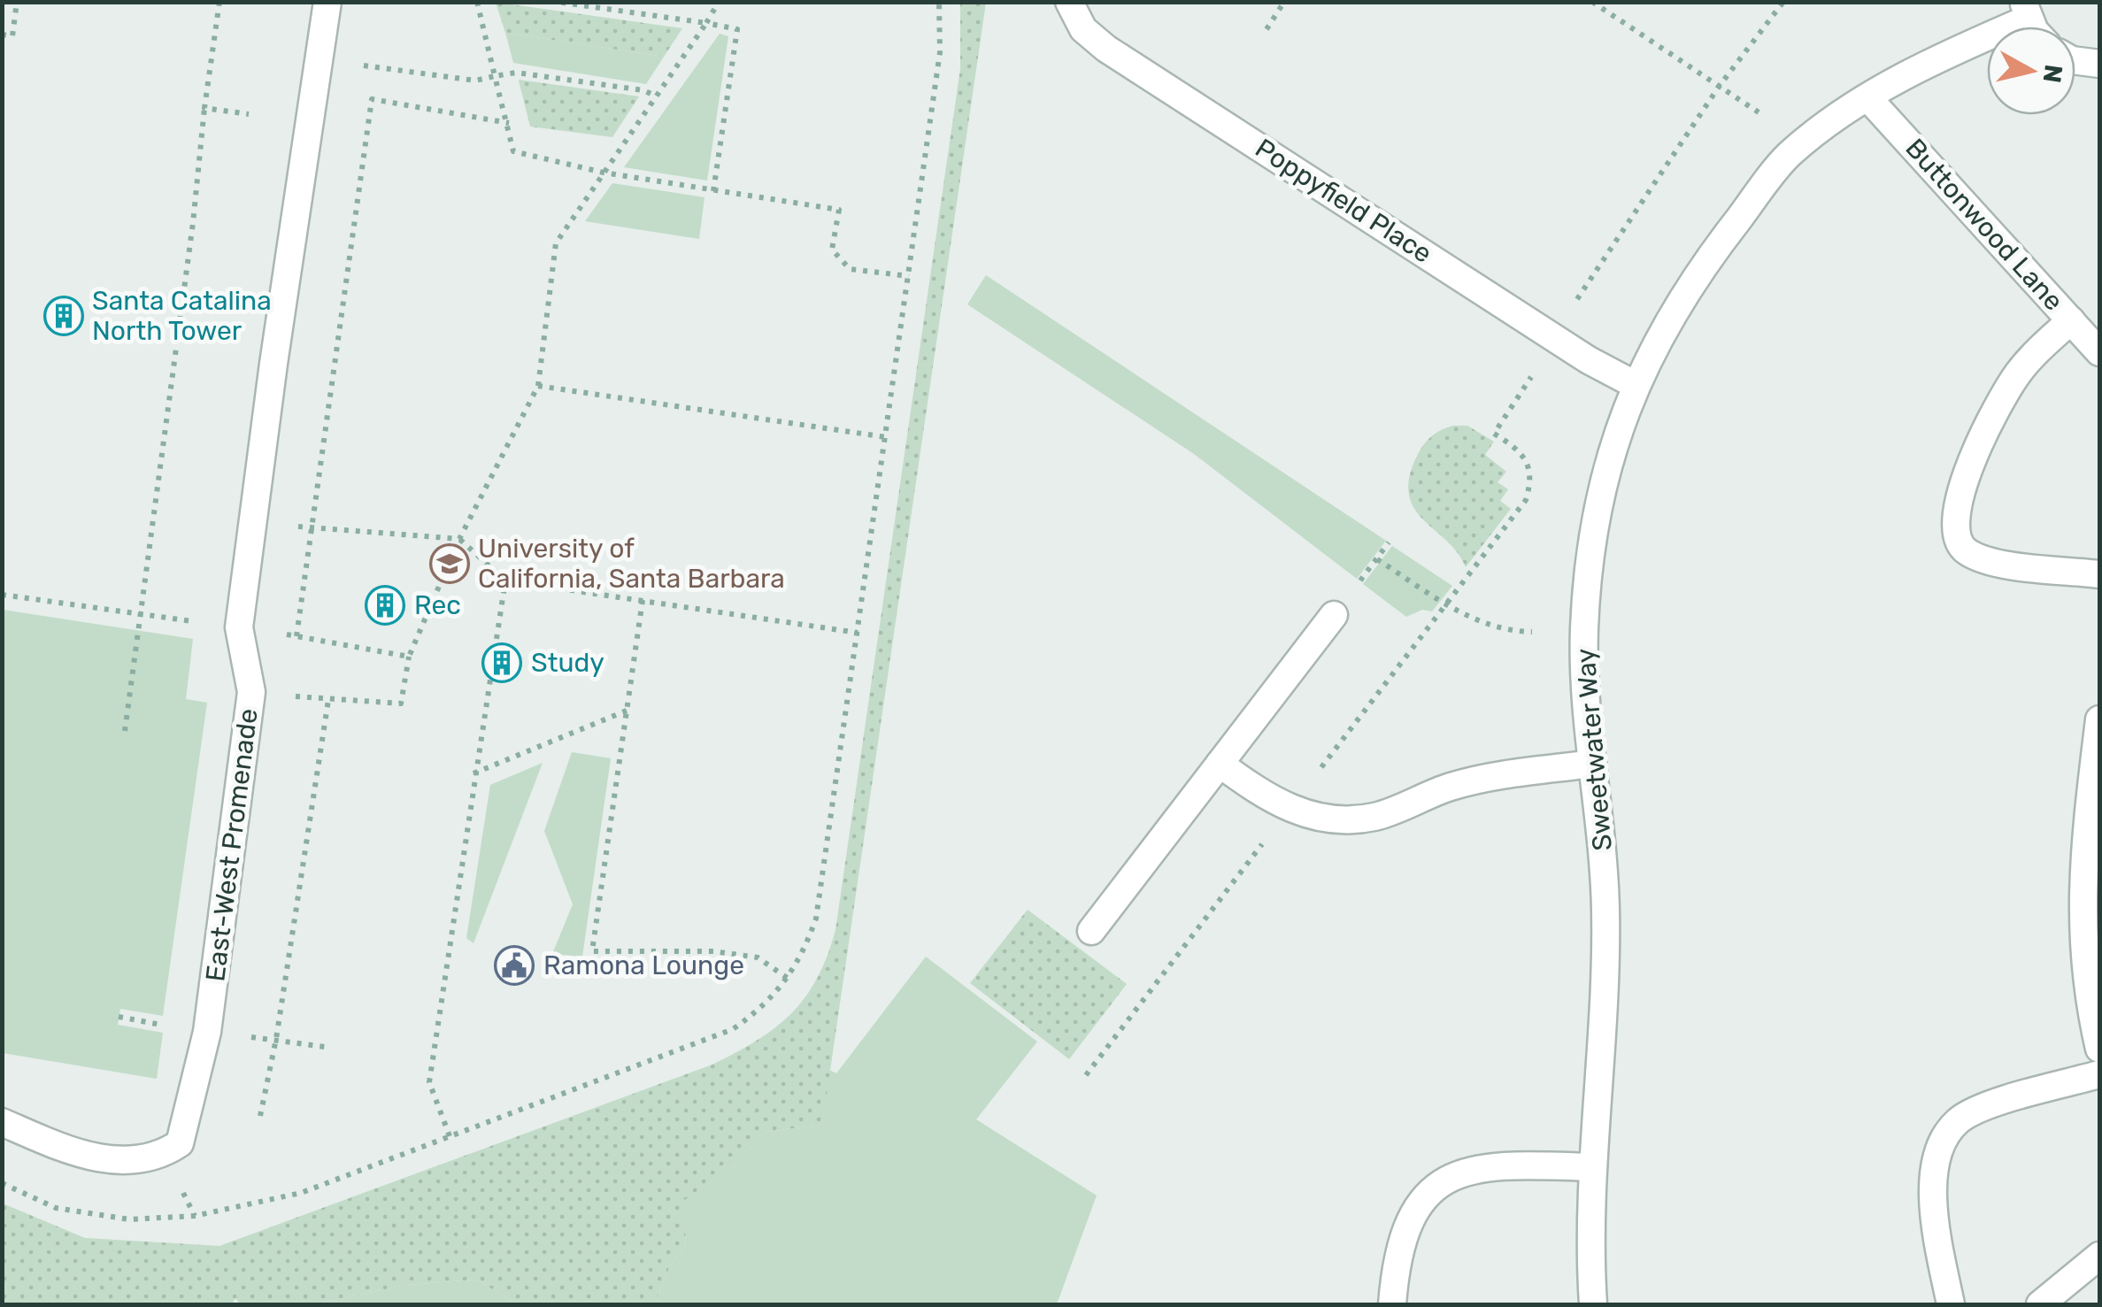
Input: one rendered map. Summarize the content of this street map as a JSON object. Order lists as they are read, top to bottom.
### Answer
{
  "streets": {
    "street": [
      "Poppyfield Place",
      "Buttonwood Lane",
      "Sweetwater Way",
      "East-West Promenade"
    ]
  },
  "crossings": [
    ["Poppyfield Place", "Sweetwater Way"],
    ["Buttonwood Lane", "Sweetwater Way"]
  ],
  "places": {
    "building": ["Santa Catalina North Tower", "Rec", "Study"],
    "school or university": ["University of California, Santa Barbara"],
    "public building": ["Ramona Lounge"]
  },
  "north": "right"
}
